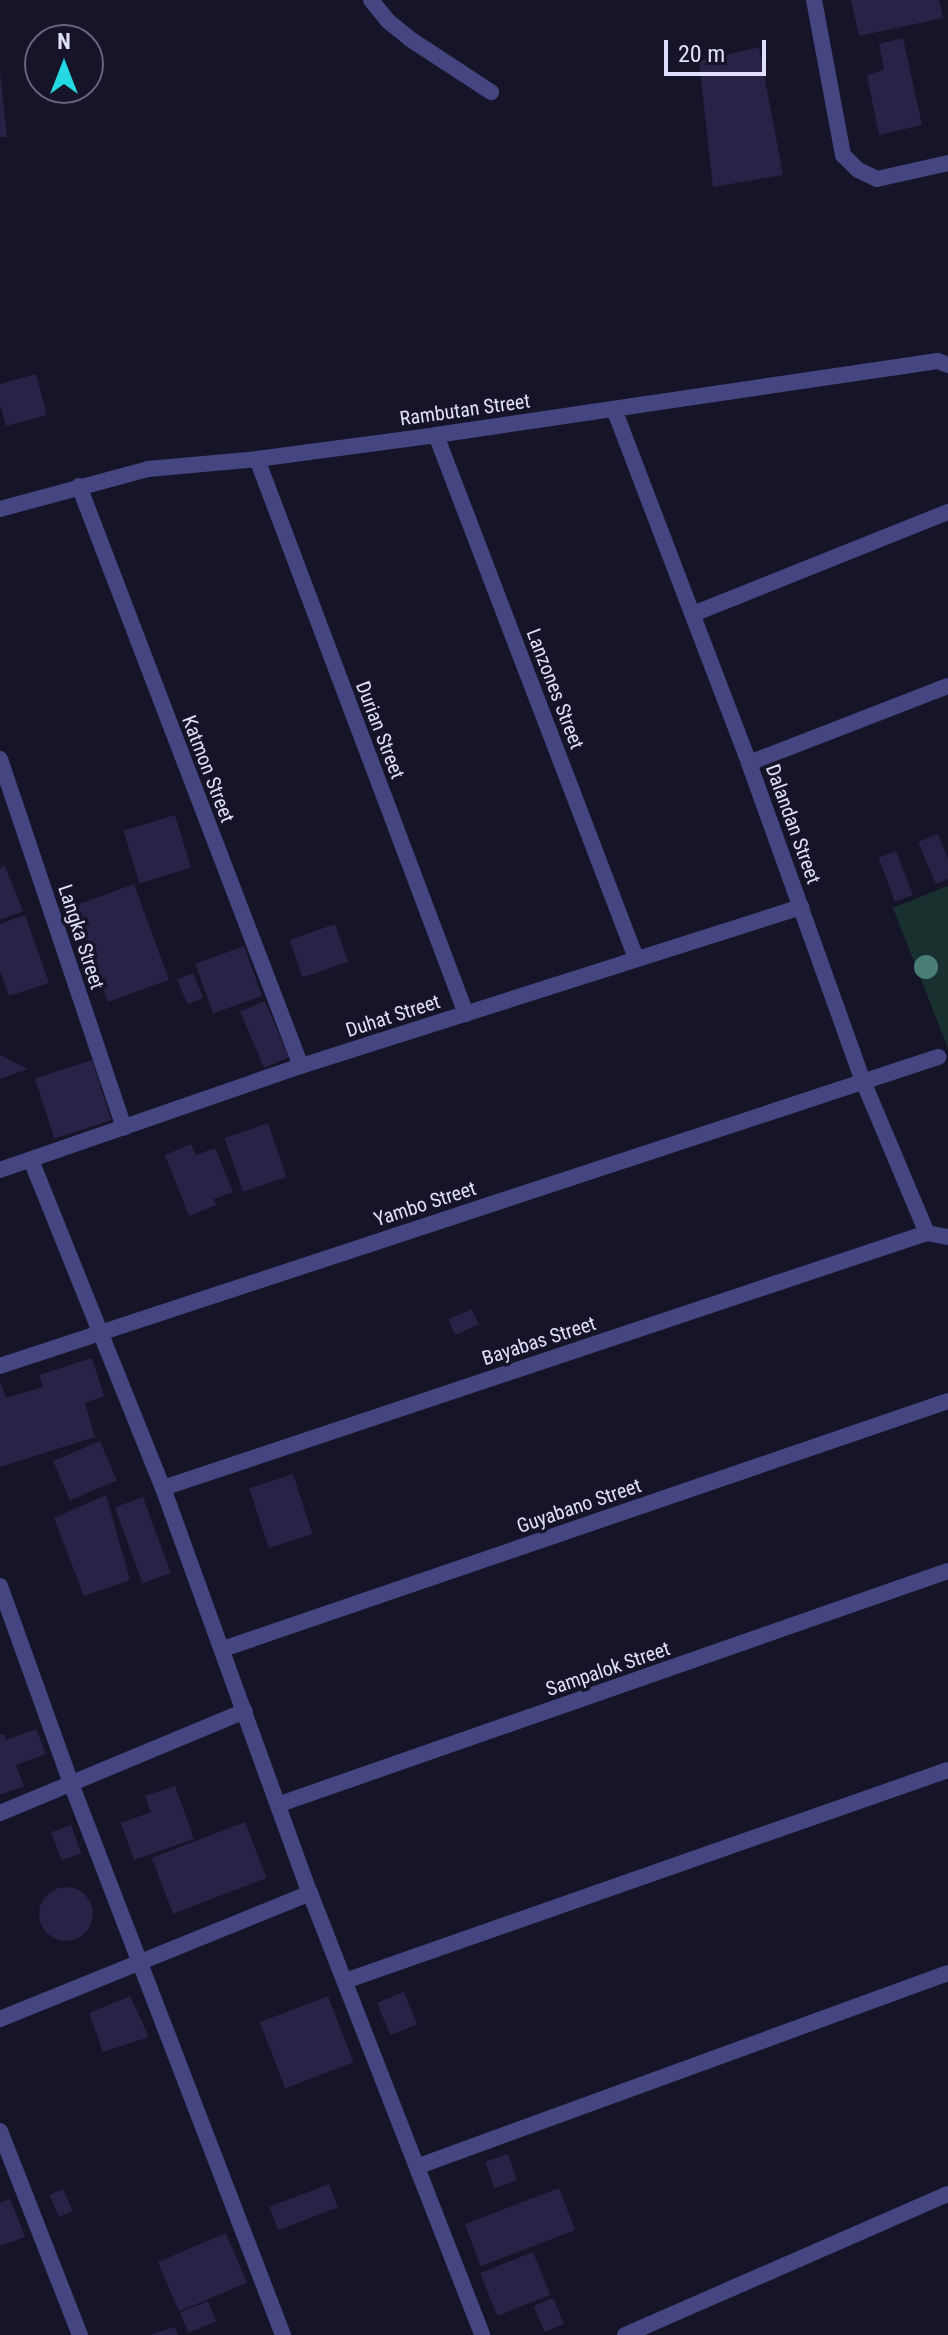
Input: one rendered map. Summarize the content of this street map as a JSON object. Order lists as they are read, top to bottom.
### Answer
{
  "streets": {
    "street": [
      "Rambutan Street",
      "Lanzones Street",
      "Durian Street",
      "Katmon Street",
      "Dalandan Street",
      "Langka Street",
      "Duhat Street",
      "Yambo Street",
      "Bayabas Street",
      "Guyabano Street",
      "Sampalok Street"
    ]
  },
  "crossings": [
    ["Rambutan Street", "Lanzones Street"],
    ["Rambutan Street", "Durian Street"],
    ["Rambutan Street", "Katmon Street"],
    ["Rambutan Street", "Dalandan Street"],
    ["Lanzones Street", "Duhat Street"],
    ["Durian Street", "Duhat Street"],
    ["Katmon Street", "Duhat Street"],
    ["Dalandan Street", "Duhat Street"],
    ["Dalandan Street", "Yambo Street"],
    ["Dalandan Street", "Bayabas Street"],
    ["Langka Street", "Duhat Street"]
  ],
  "scale_bar": "20 m",
  "north": "top"
}
